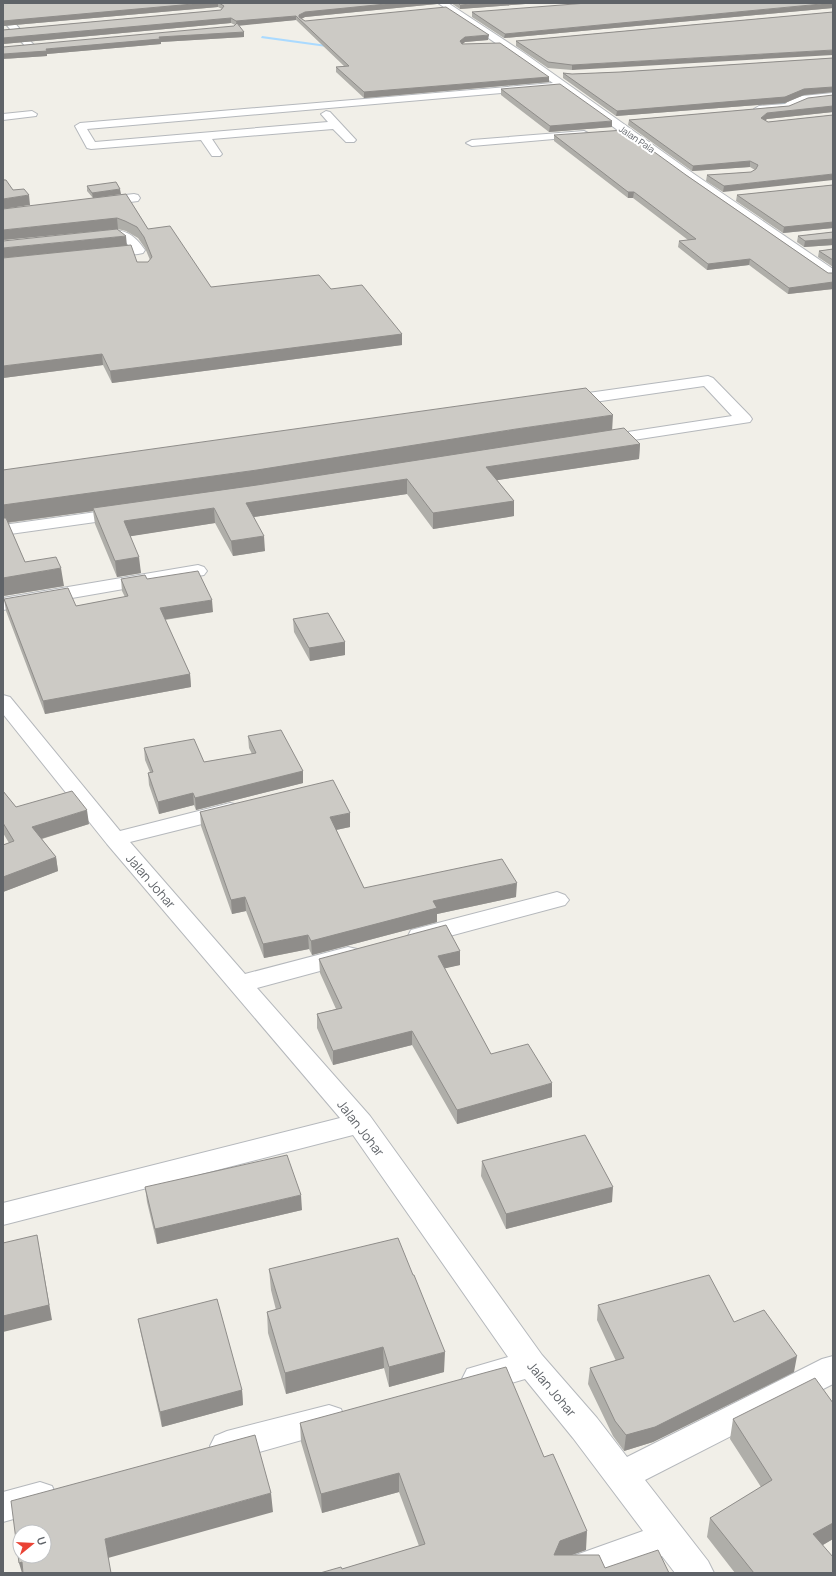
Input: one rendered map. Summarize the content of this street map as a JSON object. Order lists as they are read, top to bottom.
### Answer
{
  "streets": {
    "street": ["Jalan Pala", "Jalan Johar"]
  },
  "north": "right"
}
